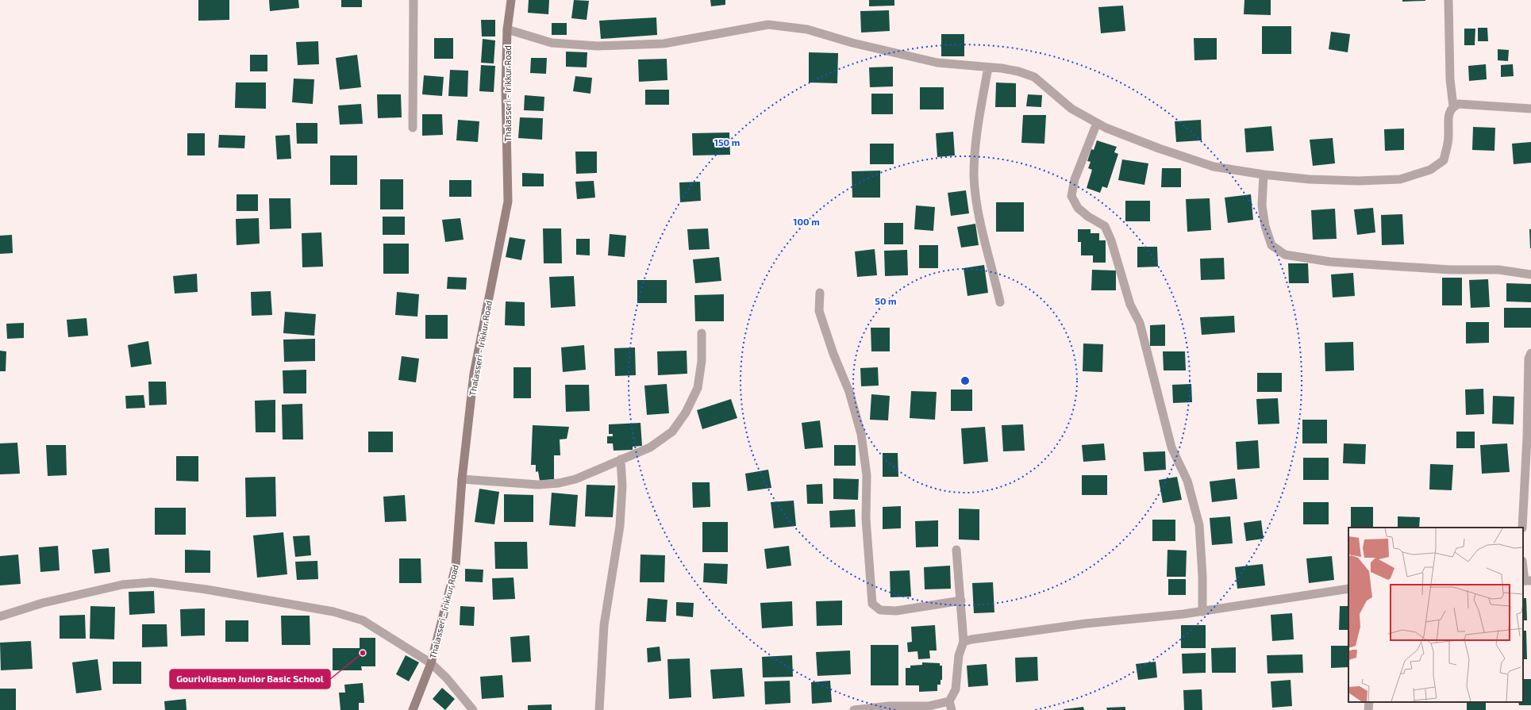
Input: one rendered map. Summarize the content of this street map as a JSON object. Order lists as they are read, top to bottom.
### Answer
{
  "streets": {
    "main road": ["Thalasseri - Irikkur Road"]
  },
  "places": ["Gourivilasam Junior Basic School"],
  "rings": ["150 m", "100 m", "50 m"]
}
